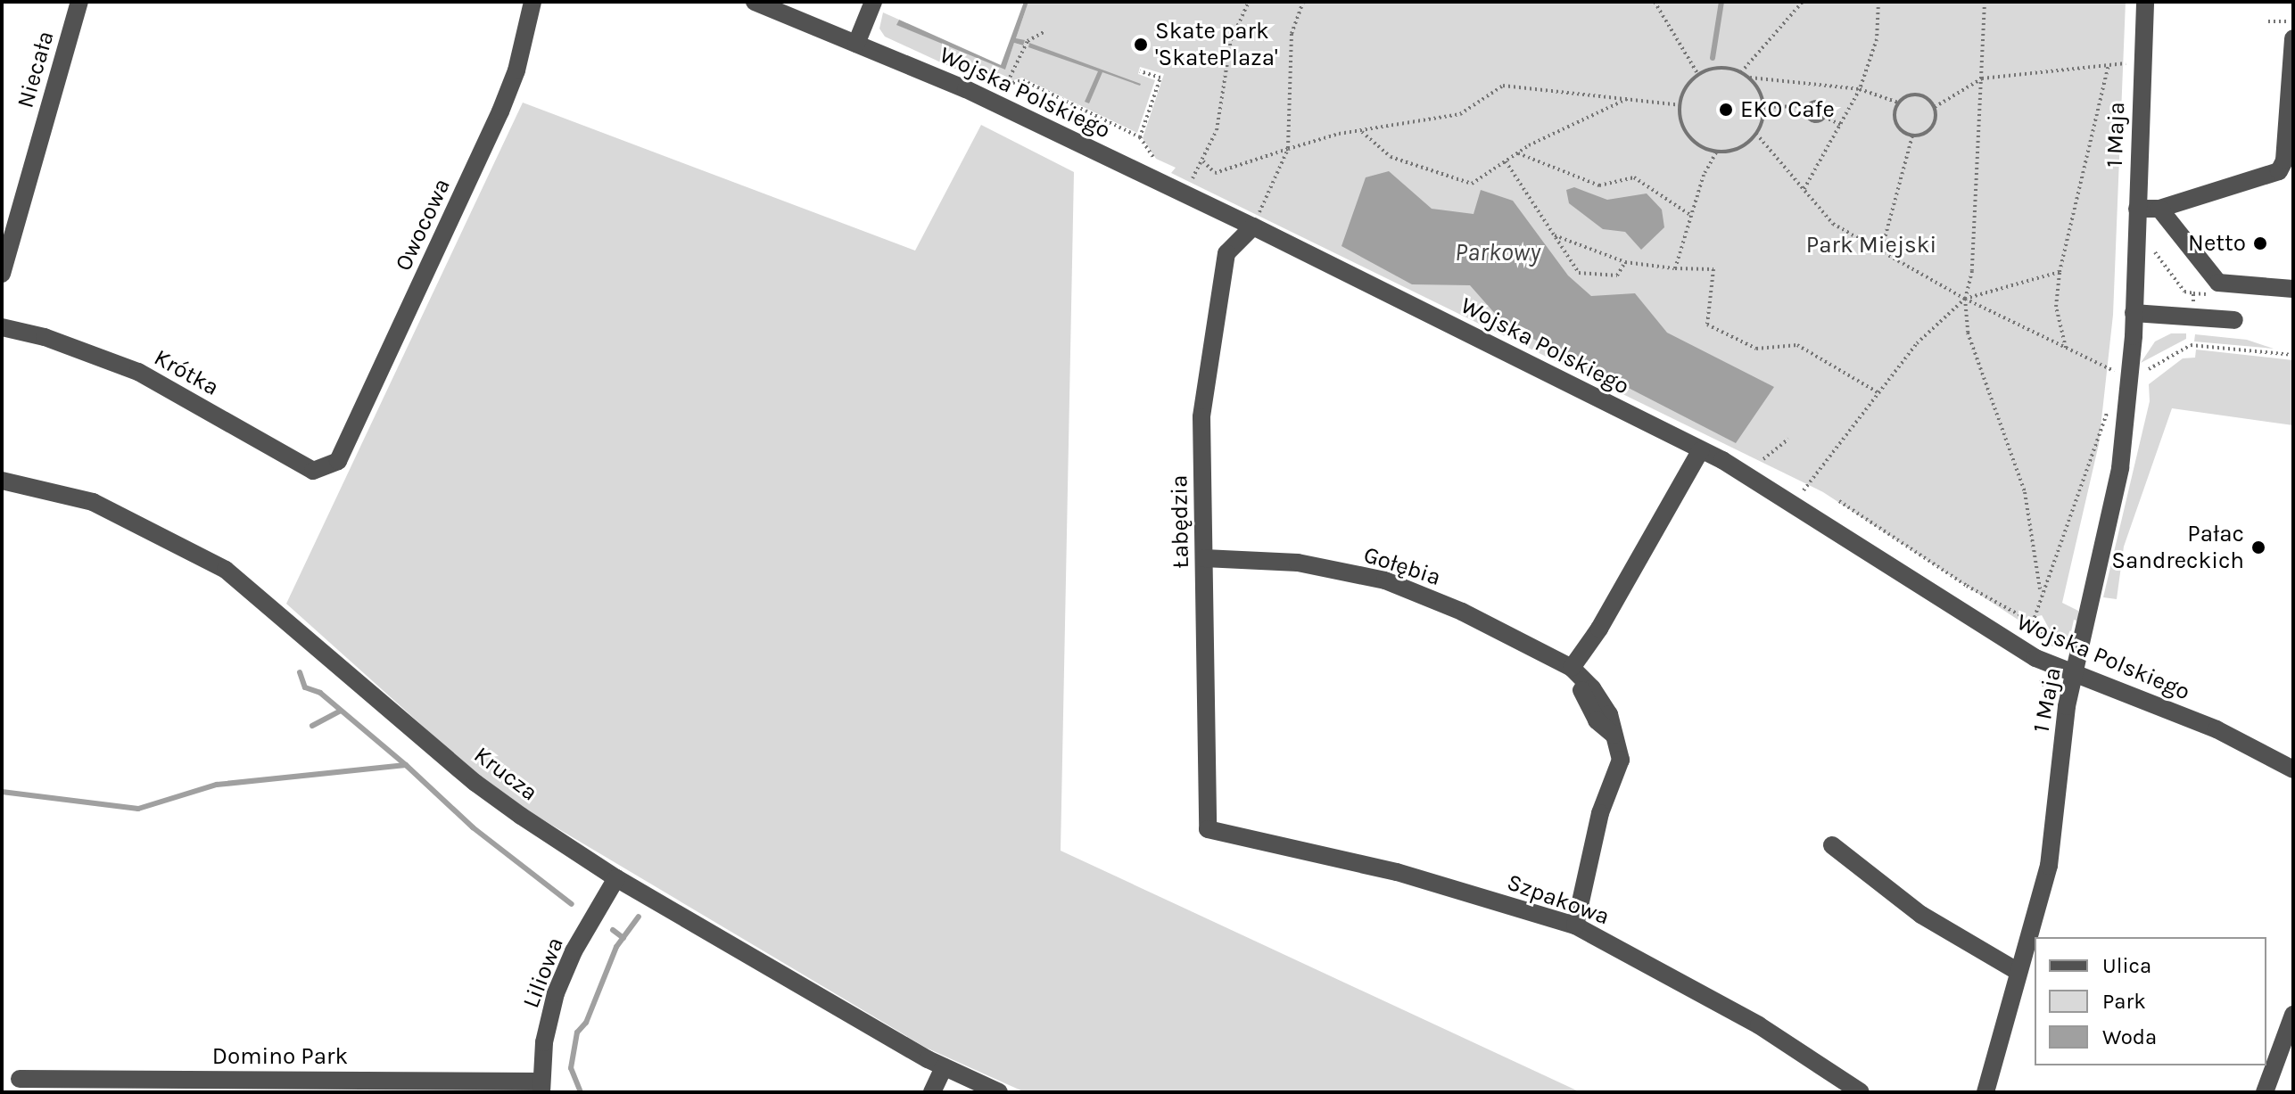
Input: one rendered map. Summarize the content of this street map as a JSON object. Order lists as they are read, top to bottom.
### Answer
{
  "streets": {
    "street": [
      "Niecała",
      "Wojska Polskiego",
      "1 Maja",
      "Owocowa",
      "Krótka",
      "Łabędzia",
      "Gołębia",
      "Krucza",
      "Szpakowa",
      "Liliowa",
      "Domino Park"
    ]
  },
  "crossings": [
    ["Wojska Polskiego", "1 Maja"],
    ["Wojska Polskiego", "Łabędzia"],
    ["Owocowa", "Krótka"],
    ["Łabędzia", "Gołębia"],
    ["Łabędzia", "Szpakowa"],
    ["Krucza", "Liliowa"],
    ["Liliowa", "Domino Park"]
  ],
  "water": ["Parkowy"],
  "parks": ["Park Miejski"],
  "places": [
    "Skate park 'SkatePlaza'",
    "EKO Cafe",
    "Netto",
    "Pałac Sandreckich"
  ],
  "legend": ["Ulica", "Park", "Woda"]
}
